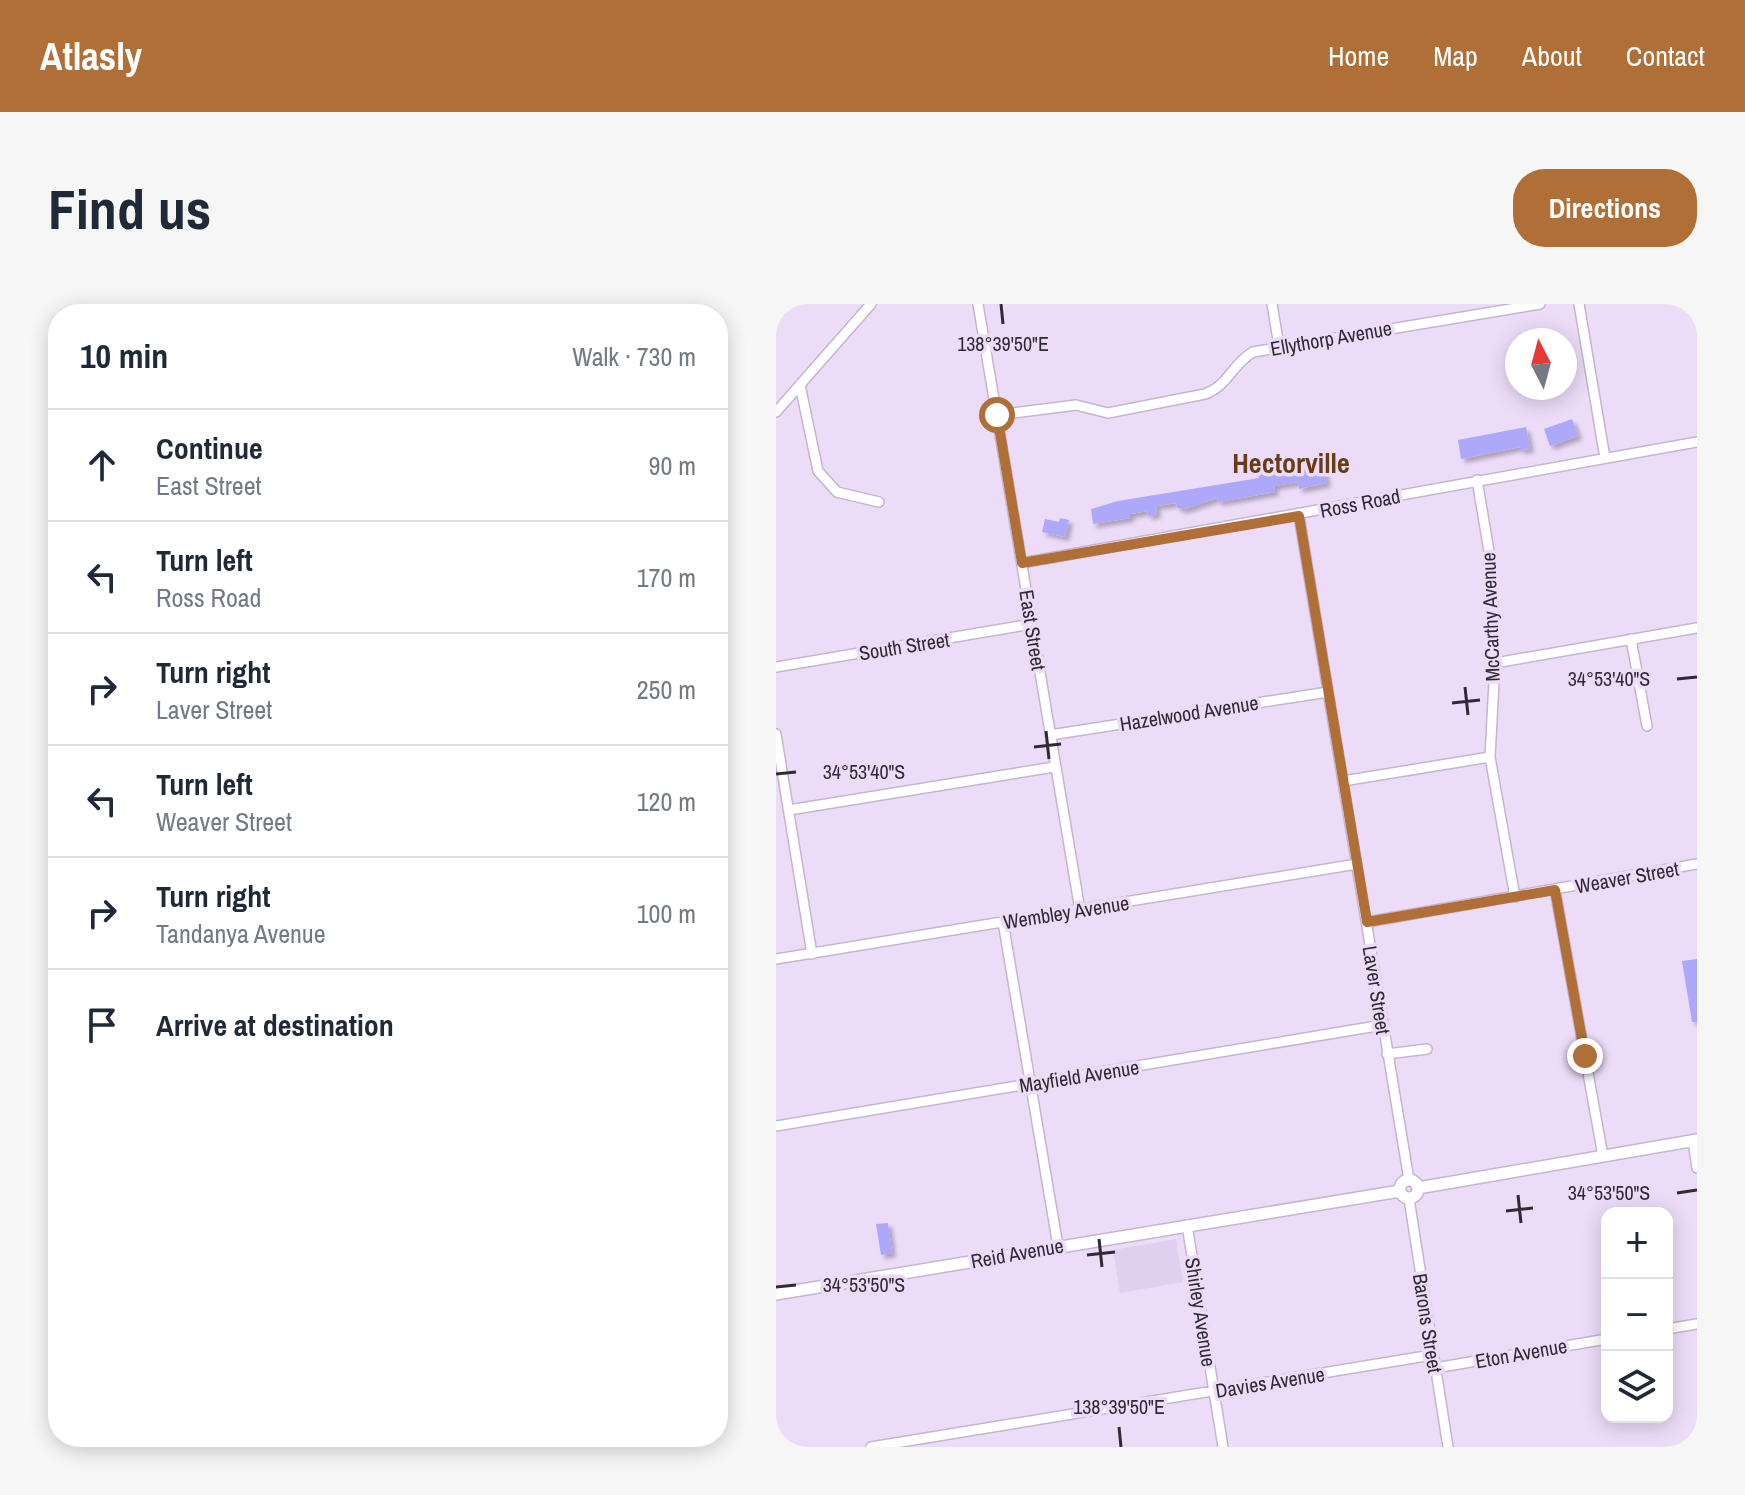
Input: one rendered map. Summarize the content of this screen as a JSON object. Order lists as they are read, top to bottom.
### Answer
{
  "streets": {
    "street": [
      "Ellythorp Avenue",
      "Ross Road",
      "McCarthy Avenue",
      "East Street",
      "South Street",
      "Hazelwood Avenue",
      "Weaver Street",
      "Wembley Avenue",
      "Laver Street",
      "Mayfield Avenue",
      "Reid Avenue",
      "Shirley Avenue",
      "Barons Street",
      "Eton Avenue",
      "Davies Avenue"
    ]
  },
  "crossings": [
    ["Ellythorp Avenue", "East Street"],
    ["Ross Road", "McCarthy Avenue"],
    ["Ross Road", "East Street"],
    ["Ross Road", "Laver Street"],
    ["McCarthy Avenue", "Weaver Street"],
    ["East Street", "South Street"],
    ["East Street", "Hazelwood Avenue"],
    ["East Street", "Wembley Avenue"],
    ["Hazelwood Avenue", "Laver Street"],
    ["Weaver Street", "Laver Street"],
    ["Wembley Avenue", "Laver Street"],
    ["Laver Street", "Mayfield Avenue"],
    ["Reid Avenue", "Shirley Avenue"],
    ["Reid Avenue", "Barons Street"],
    ["Shirley Avenue", "Davies Avenue"],
    ["Barons Street", "Eton Avenue"],
    ["Barons Street", "Davies Avenue"]
  ],
  "districts": ["Hectorville"],
  "north": "top",
  "page": {
    "header": "Atlasly",
    "nav": [
      "Home",
      "Map",
      "About",
      "Contact"
    ],
    "buttons": "Directions",
    "title": "Find us",
    "heading": ["10 min", "Walk · 730 m"],
    "list": [
      ["Continue", "East Street", "90 m"],
      ["Turn left", "Ross Road", "170 m"],
      ["Turn right", "Laver Street", "250 m"],
      ["Turn left", "Weaver Street", "120 m"],
      ["Turn right", "Tandanya Avenue", "100 m"],
      "Arrive at destination"
    ],
    "map_buttons": ["+", "−"]
  },
  "coordinates": ["138°39'50\"E", "34°53'40\"S", "34°53'50\"S"]
}
